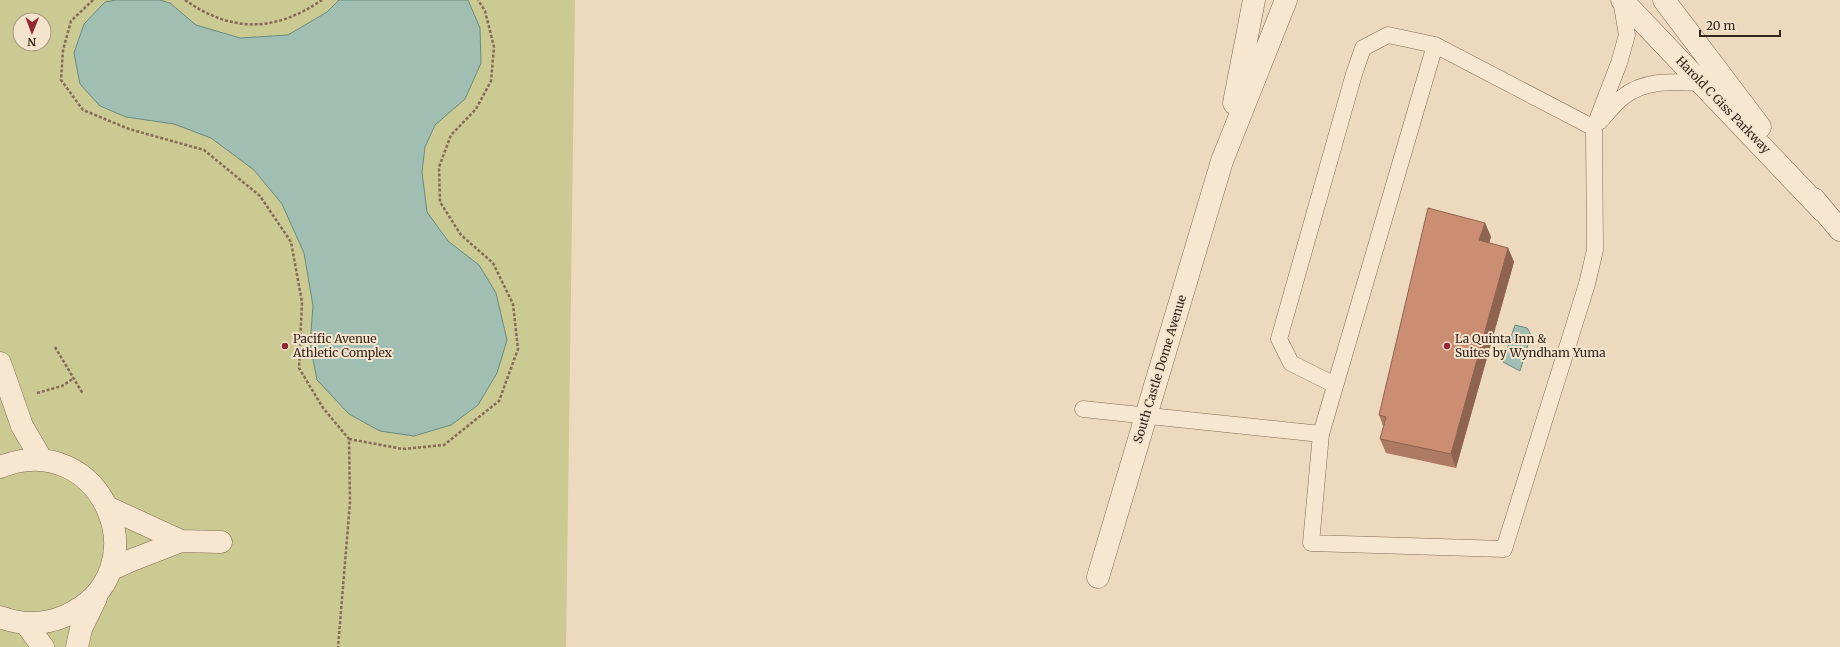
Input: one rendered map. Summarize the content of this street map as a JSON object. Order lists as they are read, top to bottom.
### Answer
{
  "streets": {
    "street": ["Harold C Giss Parkway", "South Castle Dome Avenue"]
  },
  "places": ["Pacific Avenue Athletic Complex", "La Quinta Inn & Suites by Wyndham Yuma"],
  "scale_bar": "20 m",
  "north": "bottom"
}
